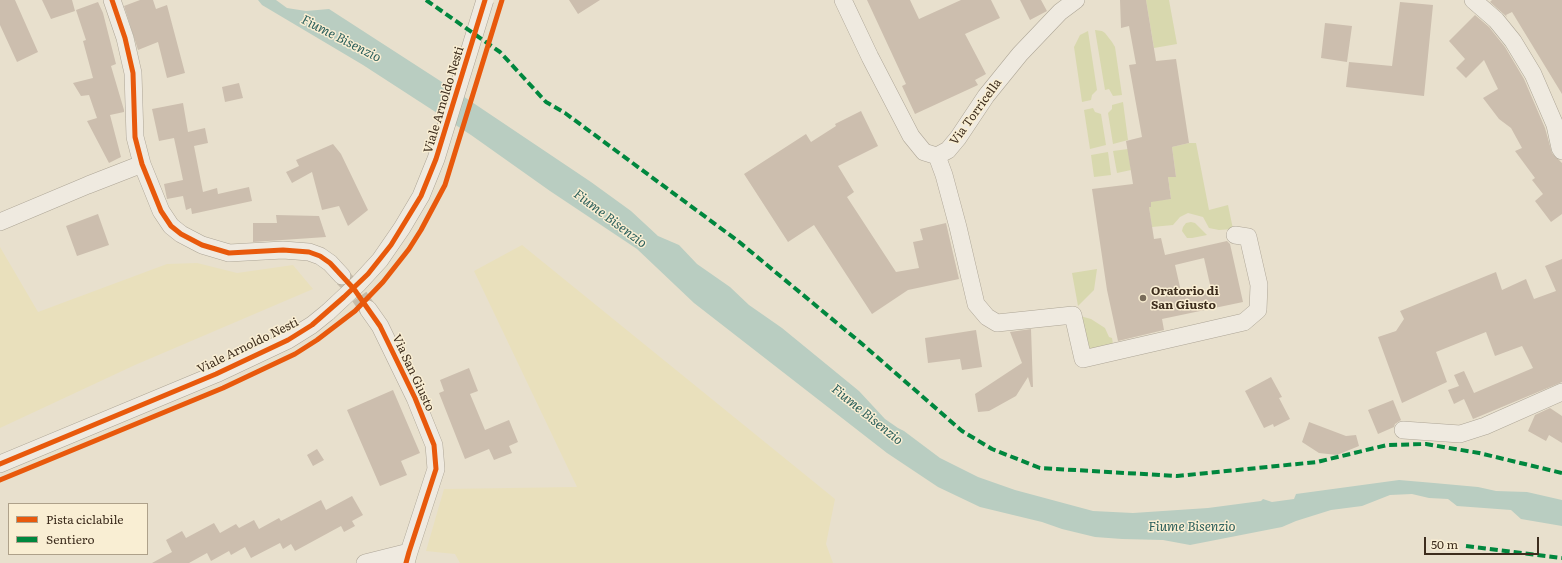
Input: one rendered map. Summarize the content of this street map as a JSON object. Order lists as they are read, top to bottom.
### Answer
{
  "streets": {
    "street": ["Viale Arnoldo Nesti", "Via Torricella", "Via San Giusto"]
  },
  "water": ["Fiume Bisenzio"],
  "places": ["Oratorio di San Giusto"],
  "legend": ["Pista ciclabile", "Sentiero"],
  "scale_bar": "50 m"
}
